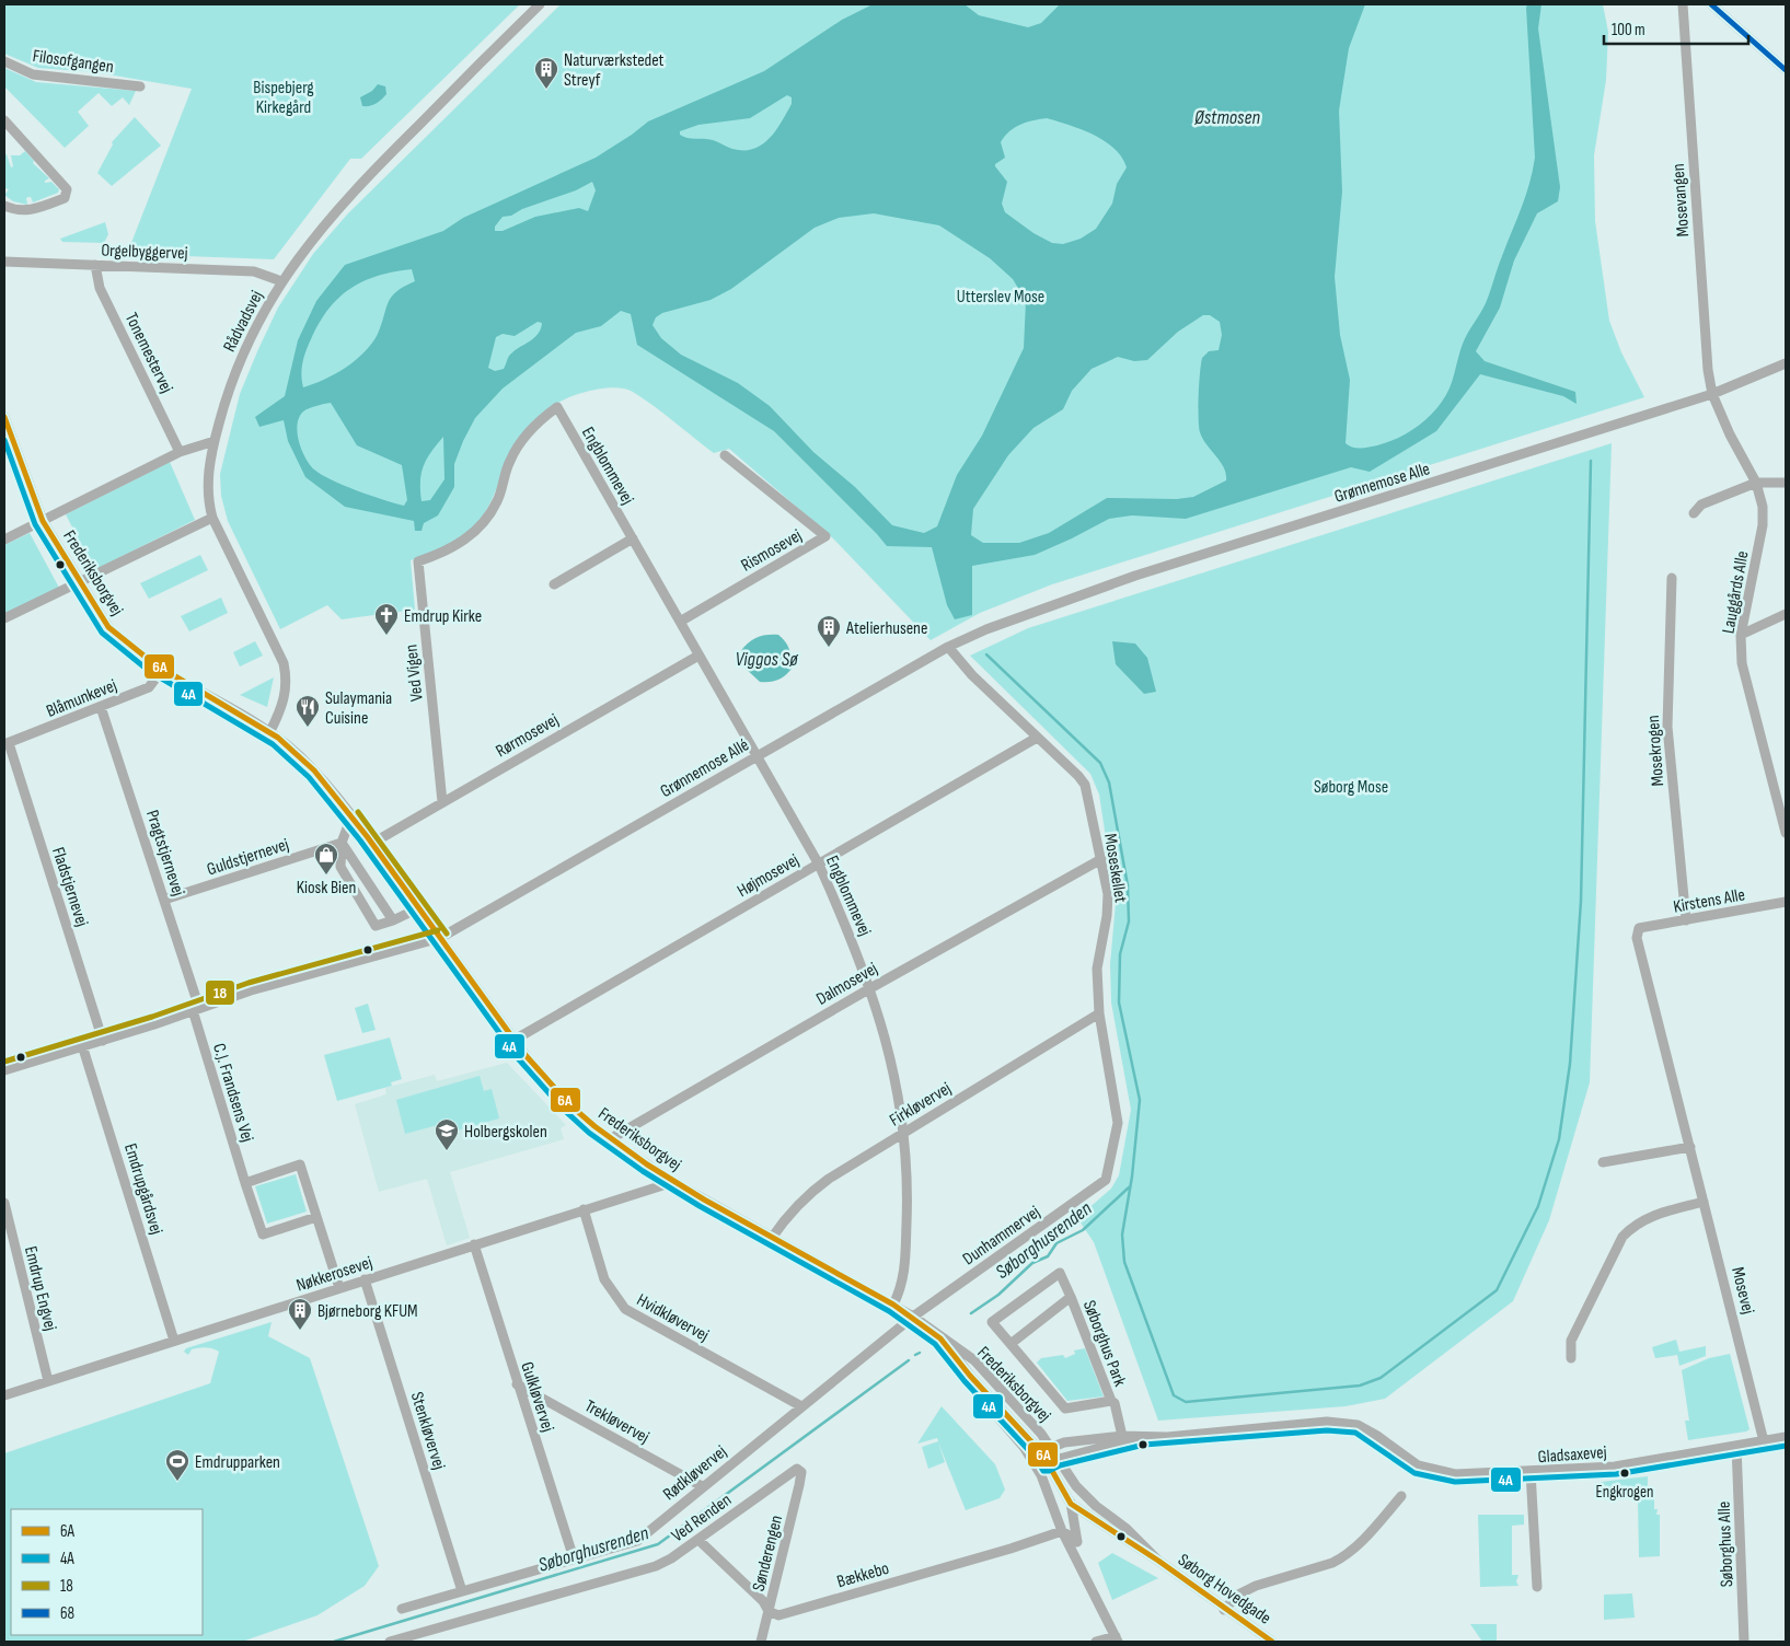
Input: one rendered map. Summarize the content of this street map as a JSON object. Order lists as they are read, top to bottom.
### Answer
{
  "streets": {
    "street": [
      "Filosofgangen",
      "Mosevangen",
      "Orgelbyggervej",
      "Rådvadsvej",
      "Tonemestervej",
      "Engblommevej",
      "Grønnemose Alle",
      "Rismosevej",
      "Frederiksborgvej",
      "Lauggårds Alle",
      "Ved Vigen",
      "Blåmunkevej",
      "Rørmosevej",
      "Mosekrogen",
      "Grønnemose Allé",
      "Pragtstjernevej",
      "Guldstjernevej",
      "Moseskellet",
      "Højmosevej",
      "Fladstjernevej",
      "Kirstens Alle",
      "Dalmosevej",
      "C.J. Frandsens Vej",
      "Firkløvervej",
      "Emdrupgårdsvej",
      "Dunhammervej",
      "Nøkkerosevej",
      "Emdrup Engvej",
      "Mosevej",
      "Hvidkløvervej",
      "Søborghus Park",
      "Gulkløvervej",
      "Trekløvervej",
      "Stenkløvervej",
      "Gladsaxevej",
      "Rødkløvervej",
      "Ved Renden",
      "Søborghus Alle",
      "Sønderengen",
      "Bækkebo",
      "Søborg Hovedgade"
    ]
  },
  "crossings": [
    ["Mosevangen", "Grønnemose Alle"],
    ["Mosevangen", "Lauggårds Alle"],
    ["Orgelbyggervej", "Rådvadsvej"],
    ["Orgelbyggervej", "Tonemestervej"],
    ["Rådvadsvej", "Frederiksborgvej"],
    ["Engblommevej", "Rismosevej"],
    ["Engblommevej", "Frederiksborgvej"],
    ["Engblommevej", "Ved Vigen"],
    ["Engblommevej", "Rørmosevej"],
    ["Engblommevej", "Grønnemose Allé"],
    ["Engblommevej", "Højmosevej"],
    ["Engblommevej", "Dalmosevej"],
    ["Engblommevej", "Firkløvervej"],
    ["Grønnemose Alle", "Lauggårds Alle"],
    ["Grønnemose Alle", "Grønnemose Allé"],
    ["Frederiksborgvej", "Blåmunkevej"],
    ["Frederiksborgvej", "Rørmosevej"],
    ["Frederiksborgvej", "Grønnemose Allé"],
    ["Frederiksborgvej", "Højmosevej"],
    ["Frederiksborgvej", "Dalmosevej"],
    ["Frederiksborgvej", "Firkløvervej"],
    ["Frederiksborgvej", "Dunhammervej"],
    ["Frederiksborgvej", "Nøkkerosevej"],
    ["Frederiksborgvej", "Gladsaxevej"],
    ["Frederiksborgvej", "Rødkløvervej"],
    ["Frederiksborgvej", "Søborg Hovedgade"],
    ["Ved Vigen", "Rørmosevej"],
    ["Blåmunkevej", "Pragtstjernevej"],
    ["Blåmunkevej", "Fladstjernevej"],
    ["Mosekrogen", "Kirstens Alle"],
    ["Grønnemose Allé", "Pragtstjernevej"],
    ["Grønnemose Allé", "Moseskellet"],
    ["Grønnemose Allé", "Fladstjernevej"],
    ["Grønnemose Allé", "C.J. Frandsens Vej"],
    ["Grønnemose Allé", "Emdrupgårdsvej"],
    ["Pragtstjernevej", "Guldstjernevej"],
    ["Pragtstjernevej", "C.J. Frandsens Vej"],
    ["Moseskellet", "Højmosevej"],
    ["Moseskellet", "Dalmosevej"],
    ["Moseskellet", "Firkløvervej"],
    ["Moseskellet", "Dunhammervej"],
    ["Kirstens Alle", "Mosevej"],
    ["Emdrupgårdsvej", "Nøkkerosevej"],
    ["Dunhammervej", "Rødkløvervej"],
    ["Nøkkerosevej", "Emdrup Engvej"],
    ["Nøkkerosevej", "Hvidkløvervej"],
    ["Nøkkerosevej", "Gulkløvervej"],
    ["Nøkkerosevej", "Stenkløvervej"],
    ["Mosevej", "Gladsaxevej"],
    ["Hvidkløvervej", "Rødkløvervej"],
    ["Søborghus Park", "Gladsaxevej"],
    ["Gulkløvervej", "Trekløvervej"],
    ["Gulkløvervej", "Rødkløvervej"],
    ["Trekløvervej", "Rødkløvervej"],
    ["Stenkløvervej", "Rødkløvervej"],
    ["Gladsaxevej", "Søborghus Alle"],
    ["Ved Renden", "Sønderengen"],
    ["Sønderengen", "Bækkebo"]
  ],
  "water": ["Østmosen", "Viggos Sø", "Søborghusrenden"],
  "parks": ["Bispebjerg Kirkegård", "Utterslev Mose", "Søborg Mose"],
  "places": {
    "building": ["Naturværkstedet Streyf", "Atelierhusene", "Bjørneborg KFUM"],
    "church": ["Emdrup Kirke"],
    "restaurant": ["Sulaymania Cuisine"],
    "shop": ["Kiosk Bien"],
    "school or university": ["Holbergskolen"],
    "other": ["Engkrogen"],
    "sports": ["Emdrupparken"]
  },
  "lines": [
    "transit line 68",
    "transit line 6A",
    "transit line 4A",
    "transit line 18"
  ],
  "legend": [
    "6A",
    "4A",
    "18",
    "68"
  ],
  "scale_bar": "100 m"
}
